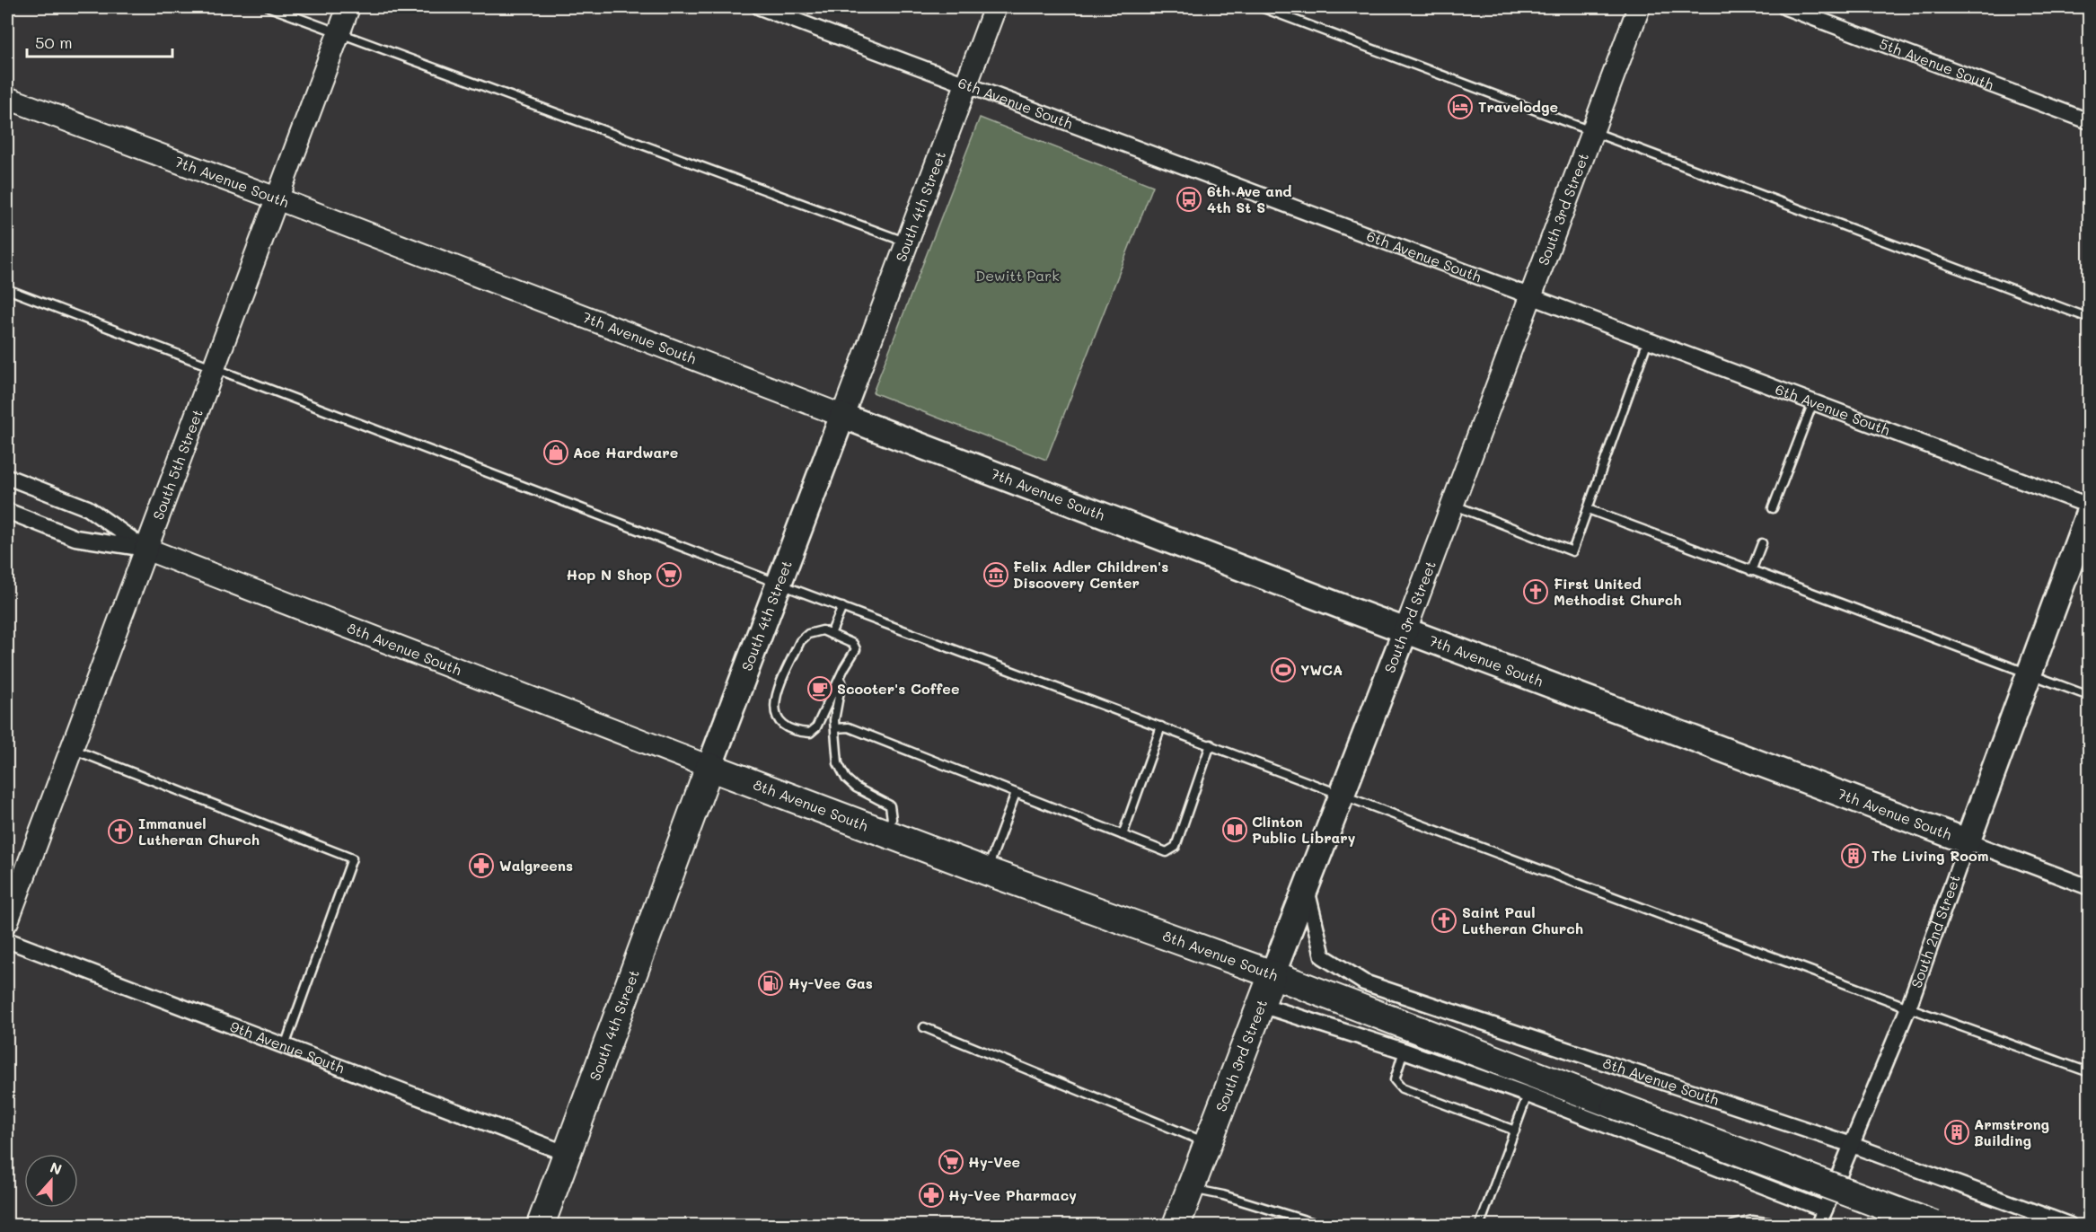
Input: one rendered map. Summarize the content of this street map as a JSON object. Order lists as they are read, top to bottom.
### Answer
{
  "streets": {
    "highway": ["South 4th Street", "South 3rd Street", "8th Avenue South"],
    "main road": ["7th Avenue South", "South 2nd Street"],
    "street": [
      "5th Avenue South",
      "6th Avenue South",
      "South 5th Street",
      "9th Avenue South"
    ]
  },
  "crossings": [
    ["6th Avenue South", "South 4th Street"],
    ["6th Avenue South", "South 3rd Street"],
    ["7th Avenue South", "South 4th Street"],
    ["7th Avenue South", "South 3rd Street"],
    ["7th Avenue South", "South 5th Street"],
    ["7th Avenue South", "South 2nd Street"],
    ["South 4th Street", "8th Avenue South"],
    ["South 4th Street", "9th Avenue South"],
    ["South 3rd Street", "8th Avenue South"],
    ["South 5th Street", "8th Avenue South"],
    ["8th Avenue South", "South 2nd Street"]
  ],
  "parks": ["Dewitt Park"],
  "places": {
    "hotel": ["Travelodge"],
    "bus stop": ["6th Ave and 4th St S"],
    "shop": ["Ace Hardware"],
    "supermarket": ["Hop N Shop", "Hy-Vee"],
    "museum": ["Felix Adler Children's Discovery Center"],
    "church": ["First United Methodist Church", "Immanuel Lutheran Church", "Saint Paul Lutheran Church"],
    "sports": ["YWCA"],
    "cafe": ["Scooter's Coffee"],
    "library": ["Clinton Public Library"],
    "building": ["The Living Room", "Armstrong Building"],
    "pharmacy": ["Walgreens", "Hy-Vee Pharmacy"],
    "fuel station": ["Hy-Vee Gas"]
  },
  "scale_bar": "50 m",
  "north": "top"
}
